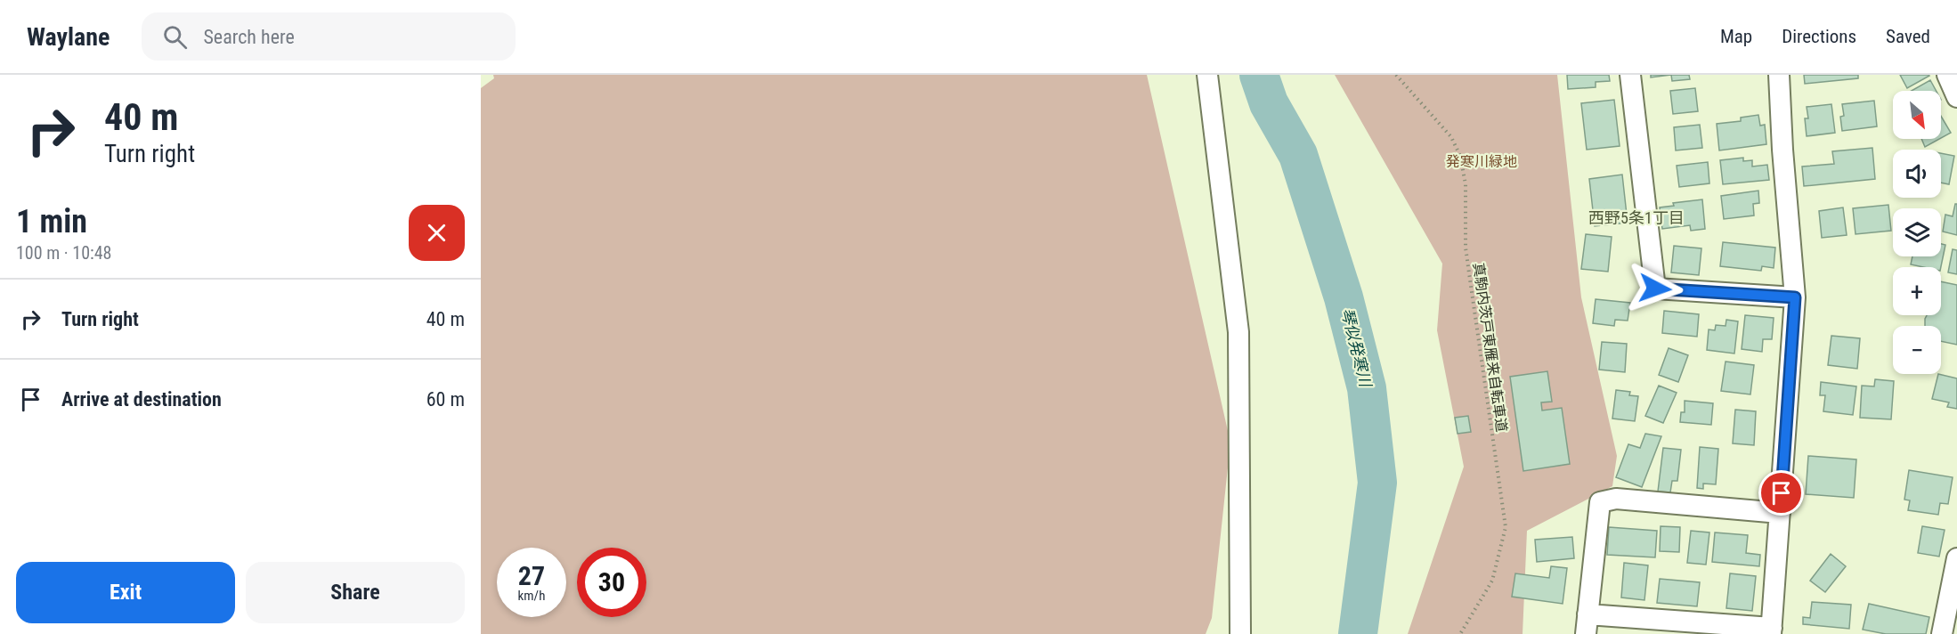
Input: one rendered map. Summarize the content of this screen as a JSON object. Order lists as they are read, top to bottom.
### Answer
{
  "streets": {
    "path": ["真駒内茨戸東雁来自転車道"]
  },
  "districts": ["西野5条1丁目"],
  "water": ["琴似発寒川"],
  "parks": ["発寒川緑地"],
  "north": "bottom right",
  "page": {
    "header": "Waylane",
    "search": "Search here",
    "nav": ["Map", "Directions", "Saved"],
    "turn": ["40 m", "Turn right"],
    "map_buttons": ["+", "−"],
    "heading": ["1 min", "100 m · 10:48"],
    "list": [
      {
        "name": "Turn right",
        "value": "40 m"
      },
      {
        "name": "Arrive at destination",
        "value": "60 m"
      }
    ],
    "speed": "27 km/h",
    "limit": "30",
    "buttons": ["Exit", "Share"]
  }
}
